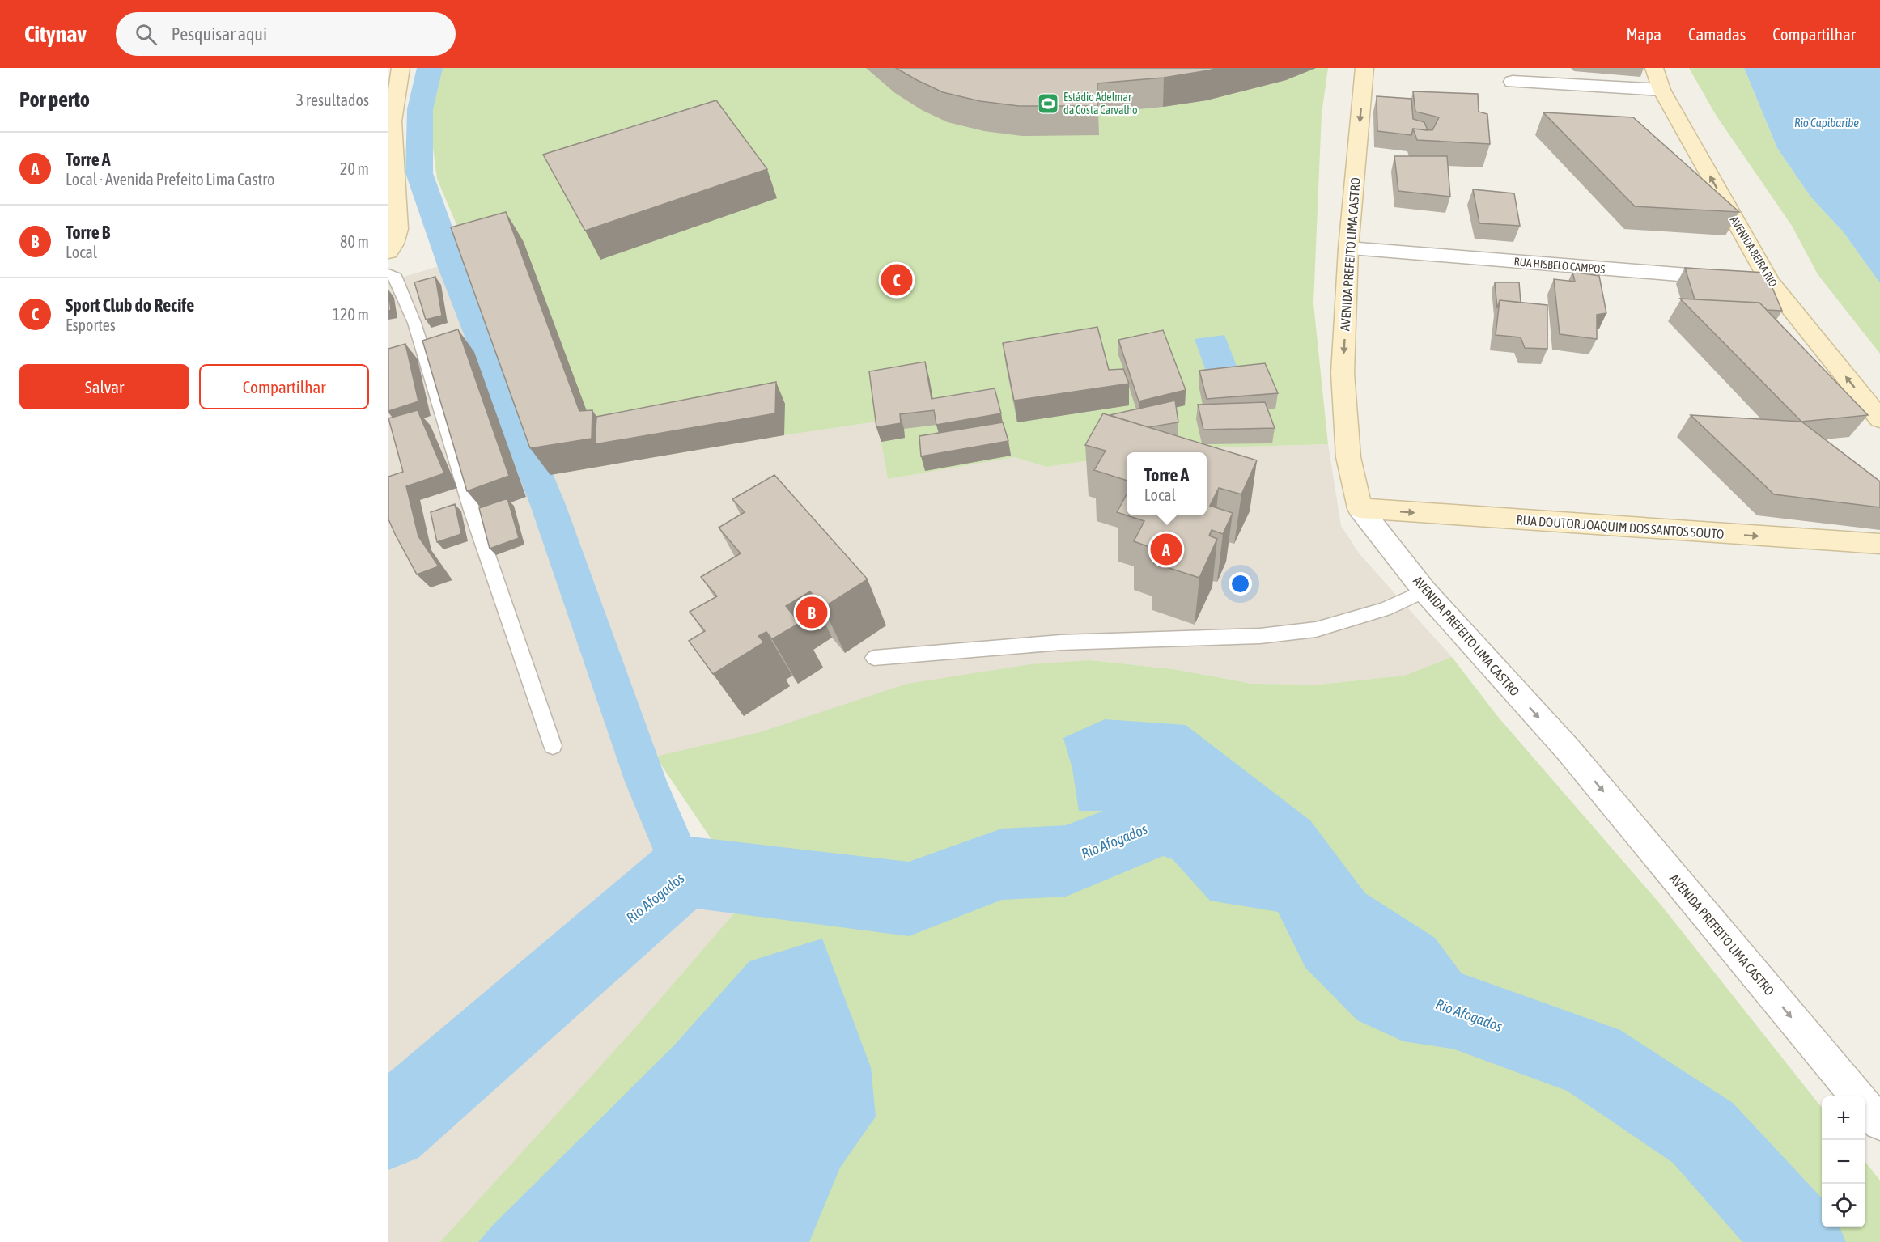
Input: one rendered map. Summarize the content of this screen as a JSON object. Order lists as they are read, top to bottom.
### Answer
{
  "streets": {
    "street": [
      "AVENIDA BEIRA RIO",
      "AVENIDA PREFEITO LIMA CASTRO",
      "RUA HISBELO CAMPOS",
      "RUA DOUTOR JOAQUIM DOS SANTOS SOUTO"
    ]
  },
  "crossings": [
    ["AVENIDA BEIRA RIO", "RUA HISBELO CAMPOS"],
    ["AVENIDA PREFEITO LIMA CASTRO", "RUA HISBELO CAMPOS"],
    ["AVENIDA PREFEITO LIMA CASTRO", "RUA DOUTOR JOAQUIM DOS SANTOS SOUTO"]
  ],
  "one_way": ["AVENIDA BEIRA RIO", "AVENIDA PREFEITO LIMA CASTRO", "RUA DOUTOR JOAQUIM DOS SANTOS SOUTO"],
  "water": ["Rio Capibaribe", "Rio Afogados"],
  "places": {
    "sports": ["Estádio Adelmar da Costa Carvalho"]
  },
  "page": {
    "header": "Citynav",
    "search": "Pesquisar aqui",
    "nav": ["Mapa", "Camadas", "Compartilhar"],
    "heading": ["Por perto", "3 resultados"],
    "list": [
      {
        "mark": "A",
        "name": "Torre A",
        "note": "Local · Avenida Prefeito Lima Castro",
        "value": "20 m"
      },
      {
        "mark": "B",
        "name": "Torre B",
        "note": "Local",
        "value": "80 m"
      },
      {
        "mark": "C",
        "name": "Sport Club do Recife",
        "note": "Esportes",
        "value": "120 m"
      }
    ],
    "pins": ["C", "A", "B"],
    "buttons": ["Salvar", "Compartilhar"],
    "popup": ["Torre A", "Local"],
    "map_buttons": ["+", "−"]
  }
}
